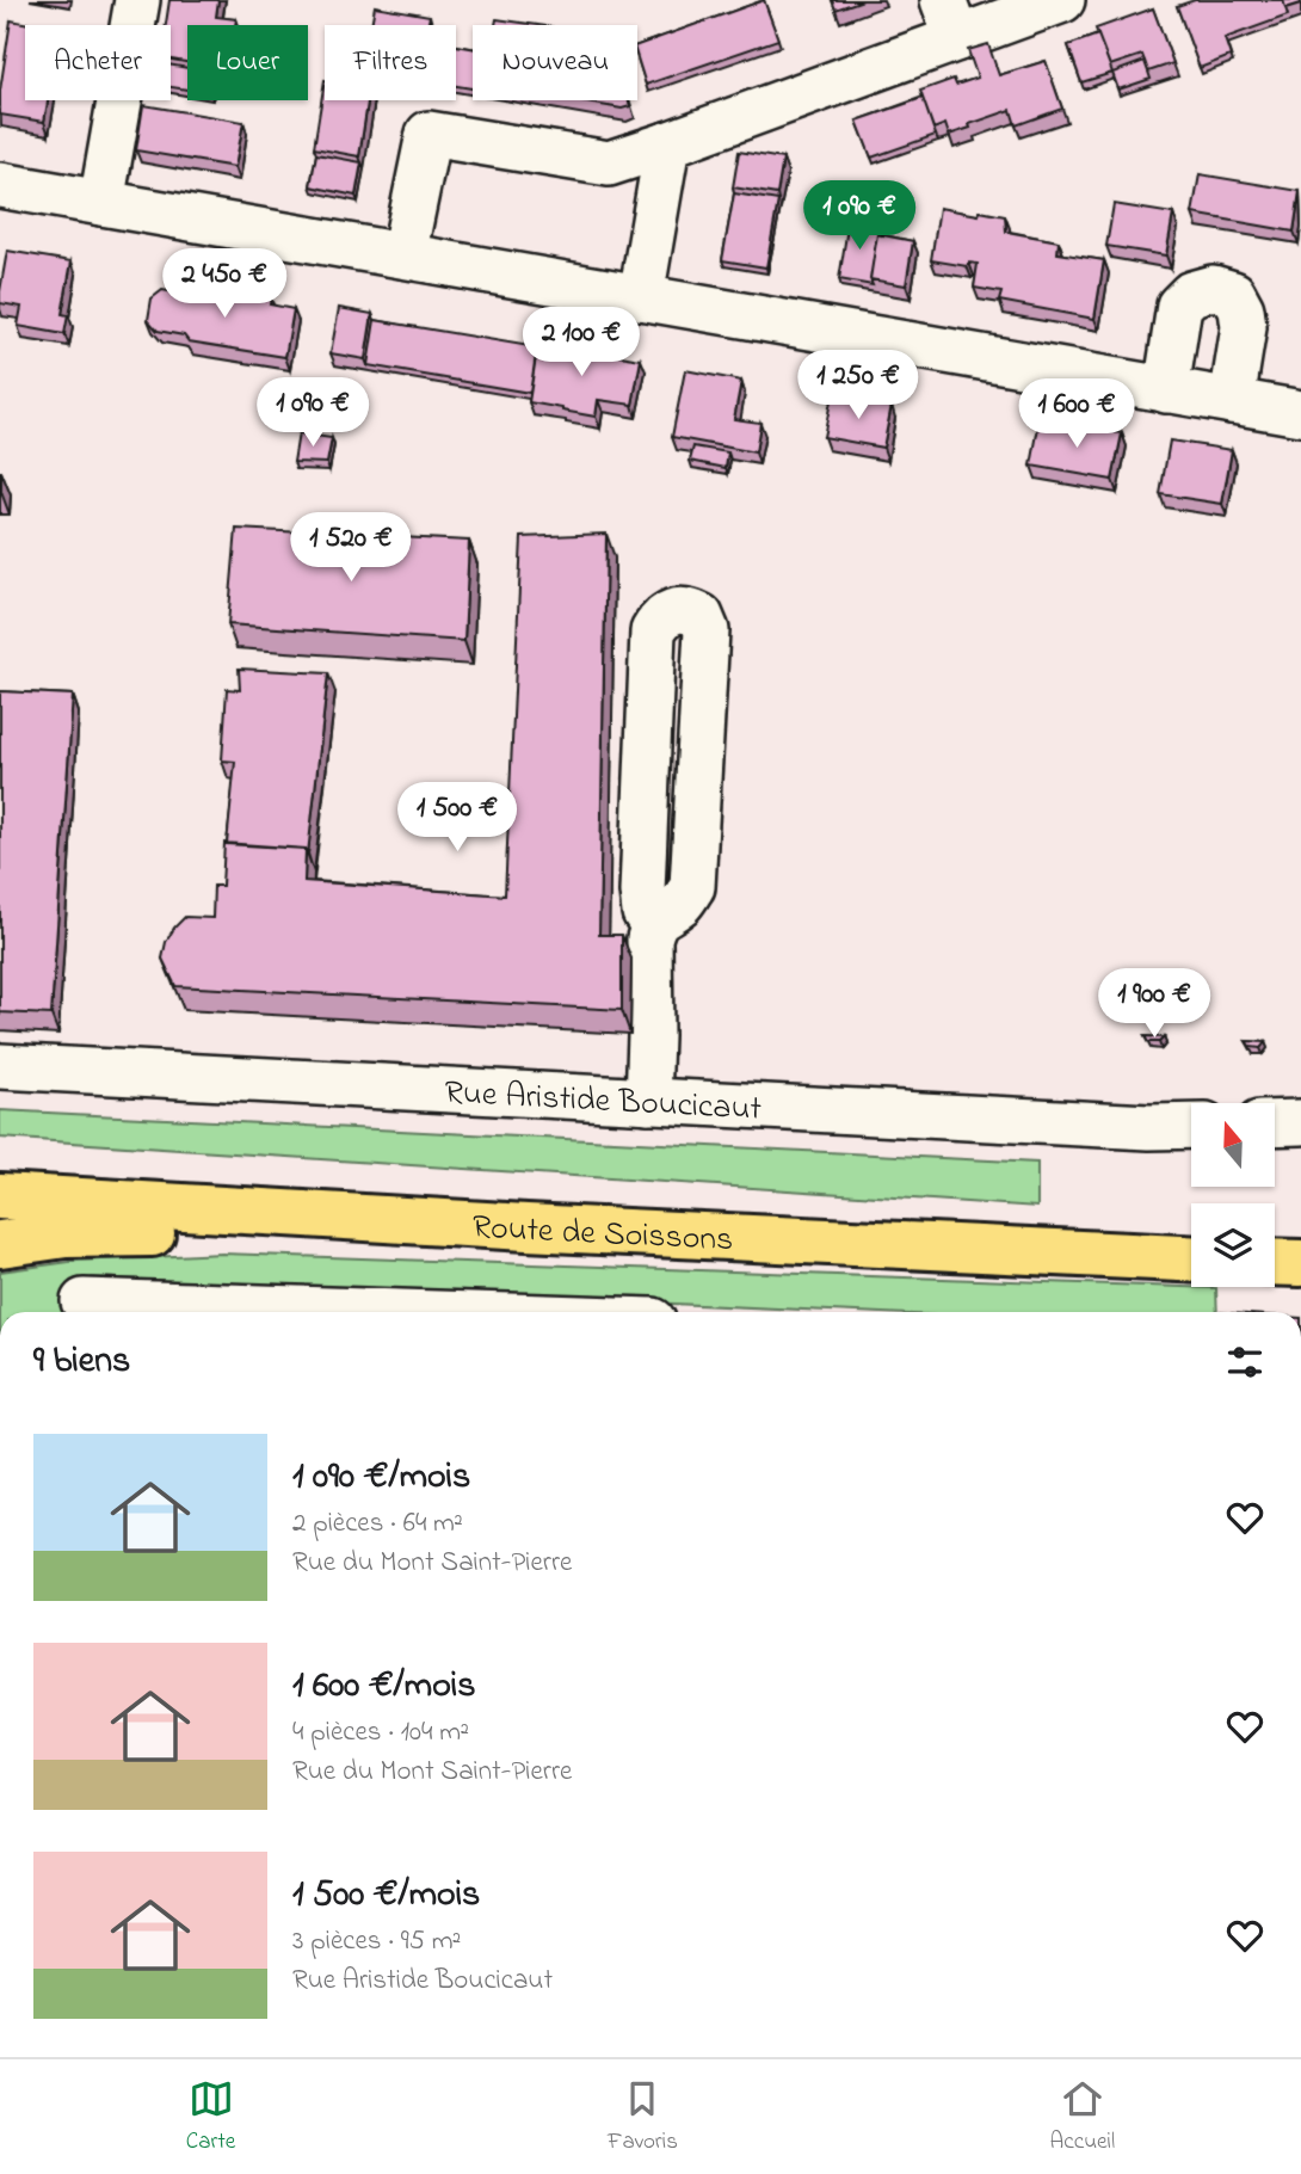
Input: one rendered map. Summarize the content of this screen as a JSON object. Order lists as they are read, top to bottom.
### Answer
{
  "streets": {
    "main road": ["Route de Soissons"],
    "street": ["Rue Aristide Boucicaut"]
  },
  "north": "top",
  "page": {
    "chip": [
      "Acheter",
      "Louer",
      "Filtres",
      "Nouveau"
    ],
    "price": [
      "1 090 €",
      "2 450 €",
      "2 100 €",
      "1 250 €",
      "1 090 €",
      "1 600 €",
      "1 520 €",
      "1 500 €",
      "1 900 €"
    ],
    "heading": "9 biens",
    "list": [
      {
        "name": "1 090 €/mois",
        "note": "2 pièces · 64 m² · Rue du Mont Saint-Pierre"
      },
      {
        "name": "1 600 €/mois",
        "note": "4 pièces · 104 m² · Rue du Mont Saint-Pierre"
      },
      {
        "name": "1 500 €/mois",
        "note": "3 pièces · 95 m² · Rue Aristide Boucicaut"
      }
    ],
    "tabs": ["Carte", "Favoris", "Accueil"]
  }
}
